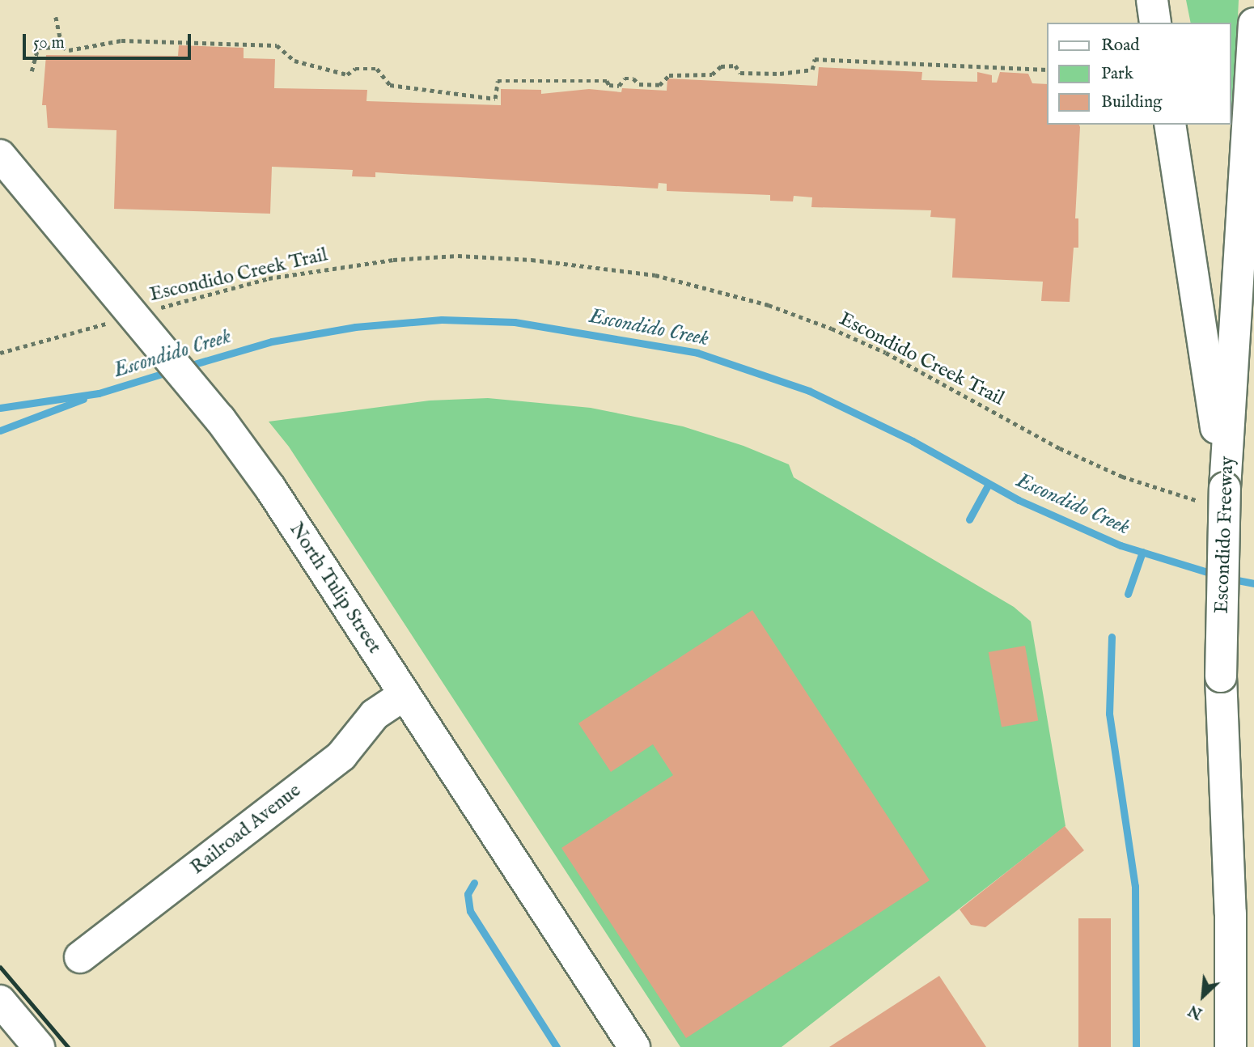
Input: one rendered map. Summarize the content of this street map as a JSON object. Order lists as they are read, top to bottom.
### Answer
{
  "streets": {
    "main road": ["Escondido Freeway", "North Tulip Street", "Railroad Avenue"],
    "path": ["Escondido Creek Trail"]
  },
  "crossings": [
    ["Escondido Creek Trail", "Escondido Freeway"],
    ["Escondido Creek Trail", "North Tulip Street"],
    ["North Tulip Street", "Railroad Avenue"]
  ],
  "water": ["Escondido Creek"],
  "legend": ["Road", "Park", "Building"],
  "scale_bar": "50 m",
  "north": "bottom left"
}
